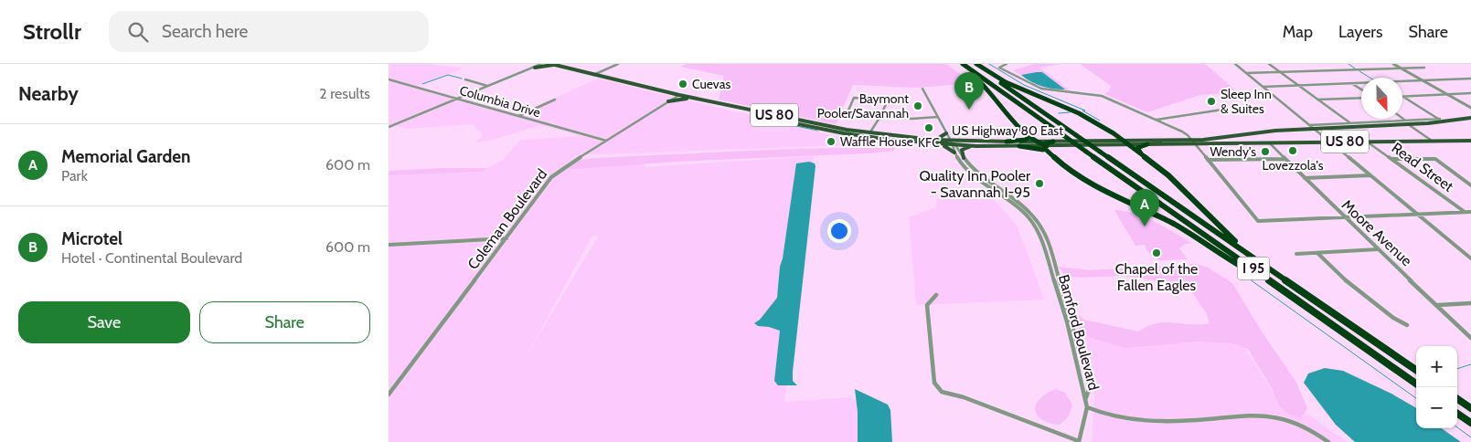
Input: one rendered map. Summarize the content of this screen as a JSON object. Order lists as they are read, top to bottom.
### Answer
{
  "streets": {
    "highway": ["I 95"],
    "main road": ["US 80", "US Highway 80 East"],
    "street": [
      "Columbia Drive",
      "Read Street",
      "Coleman Boulevard",
      "Moore Avenue",
      "Bamford Boulevard"
    ]
  },
  "crossings": [
    ["Columbia Drive", "Coleman Boulevard"],
    ["US 80", "US Highway 80 East"],
    ["US 80", "Coleman Boulevard"],
    ["US Highway 80 East", "Read Street"],
    ["US Highway 80 East", "Coleman Boulevard"],
    ["US Highway 80 East", "Moore Avenue"],
    ["US Highway 80 East", "Bamford Boulevard"]
  ],
  "places": [
    "Cuevas",
    "Sleep Inn & Suites",
    "Baymont Pooler/Savannah",
    "KFC",
    "Waffle House",
    "Lovezzola's",
    "Wendy's",
    "Quality Inn Pooler - Savannah I-95",
    "Chapel of the Fallen Eagles"
  ],
  "north": "bottom",
  "page": {
    "header": "Strollr",
    "search": "Search here",
    "nav": ["Map", "Layers", "Share"],
    "heading": ["Nearby", "2 results"],
    "pins": ["B", "A"],
    "list": [
      {
        "mark": "A",
        "name": "Memorial Garden",
        "note": "Park",
        "value": "600 m"
      },
      {
        "mark": "B",
        "name": "Microtel",
        "note": "Hotel · Continental Boulevard",
        "value": "600 m"
      }
    ],
    "buttons": ["Save", "Share"],
    "map_buttons": ["+", "−"]
  }
}
